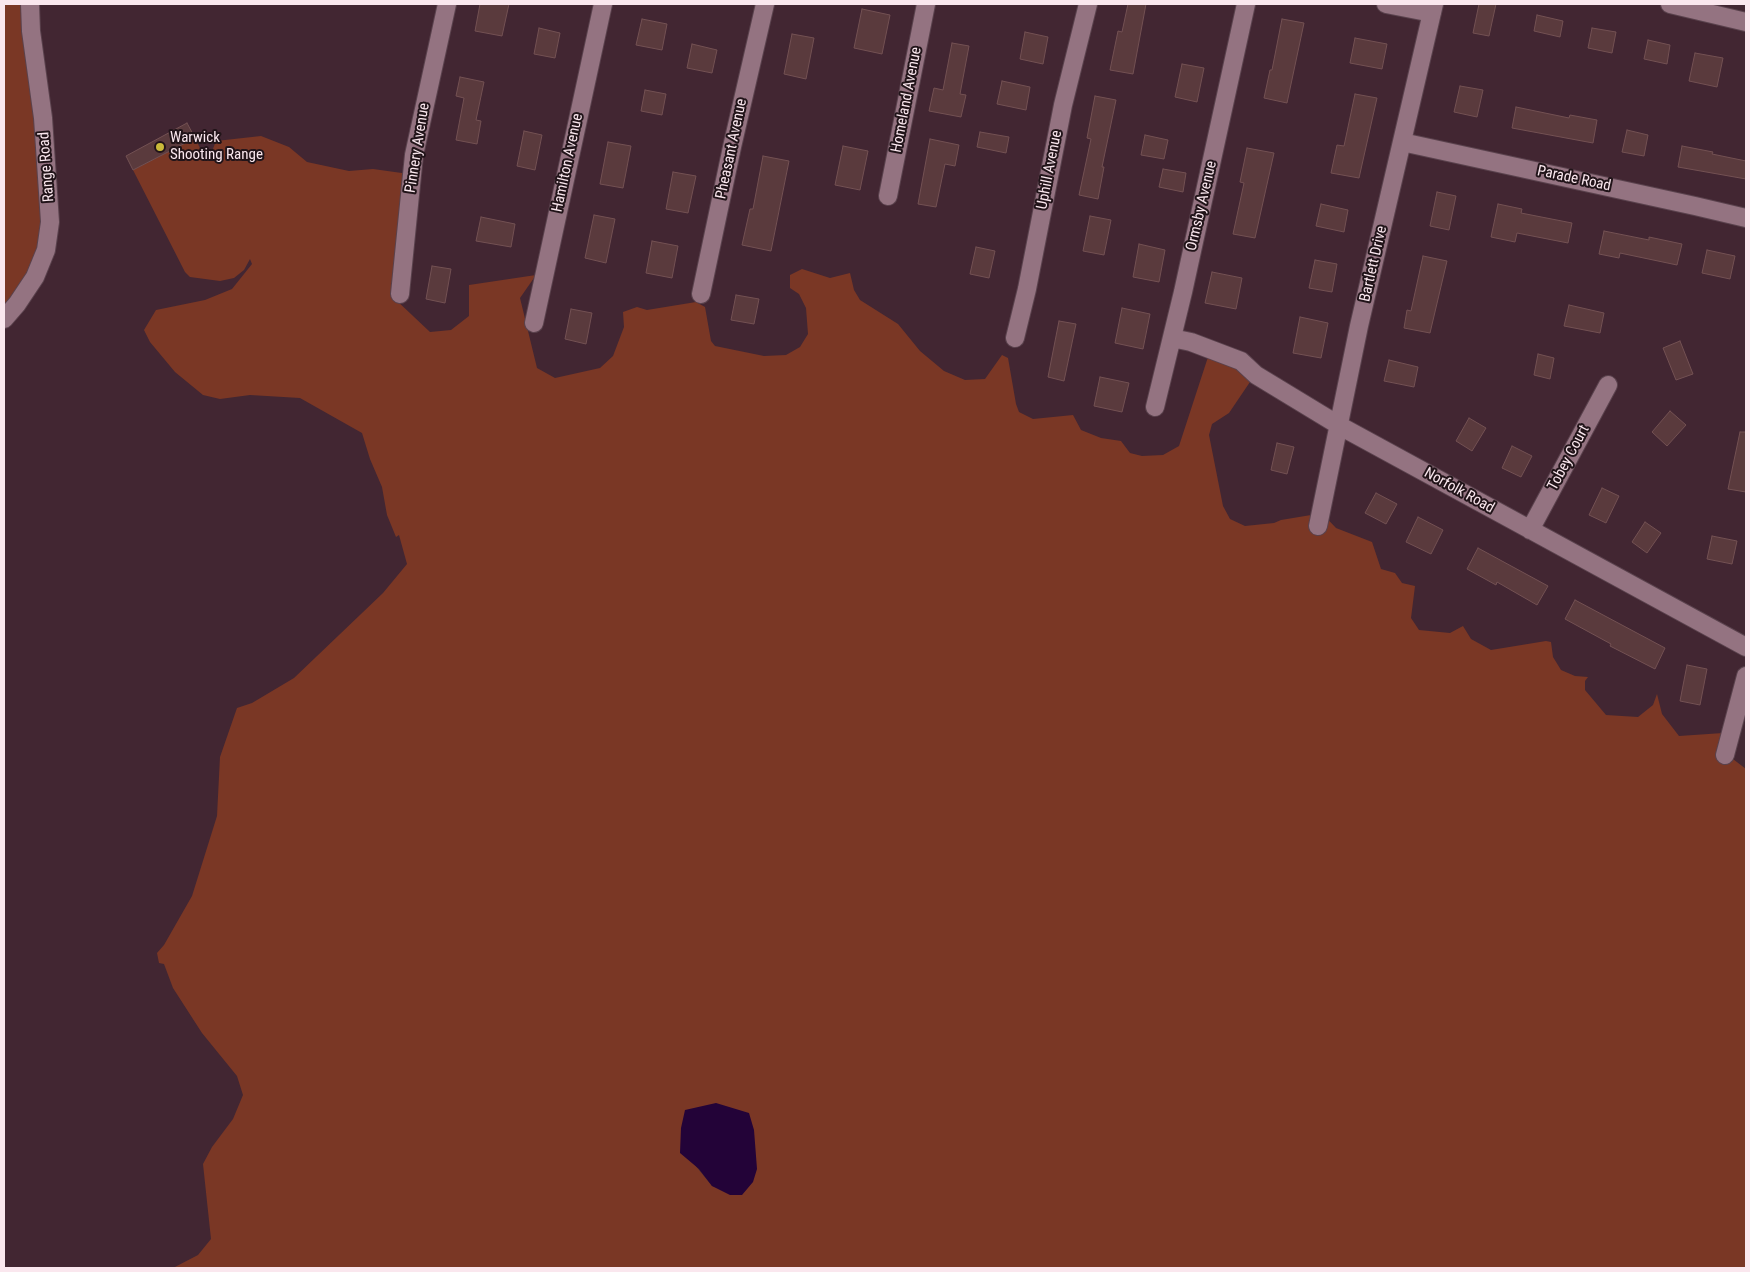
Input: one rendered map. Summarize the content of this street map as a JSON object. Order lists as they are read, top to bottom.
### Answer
{
  "streets": {
    "street": [
      "Homeland Avenue",
      "Pinnery Avenue",
      "Pheasant Avenue",
      "Hamilton Avenue",
      "Range Road",
      "Uphill Avenue",
      "Parade Road",
      "Ormsby Avenue",
      "Bartlett Drive",
      "Tobey Court",
      "Norfolk Road"
    ]
  },
  "crossings": [
    ["Parade Road", "Bartlett Drive"],
    ["Ormsby Avenue", "Norfolk Road"],
    ["Bartlett Drive", "Norfolk Road"],
    ["Tobey Court", "Norfolk Road"]
  ],
  "places": ["Warwick Shooting Range"]
}
